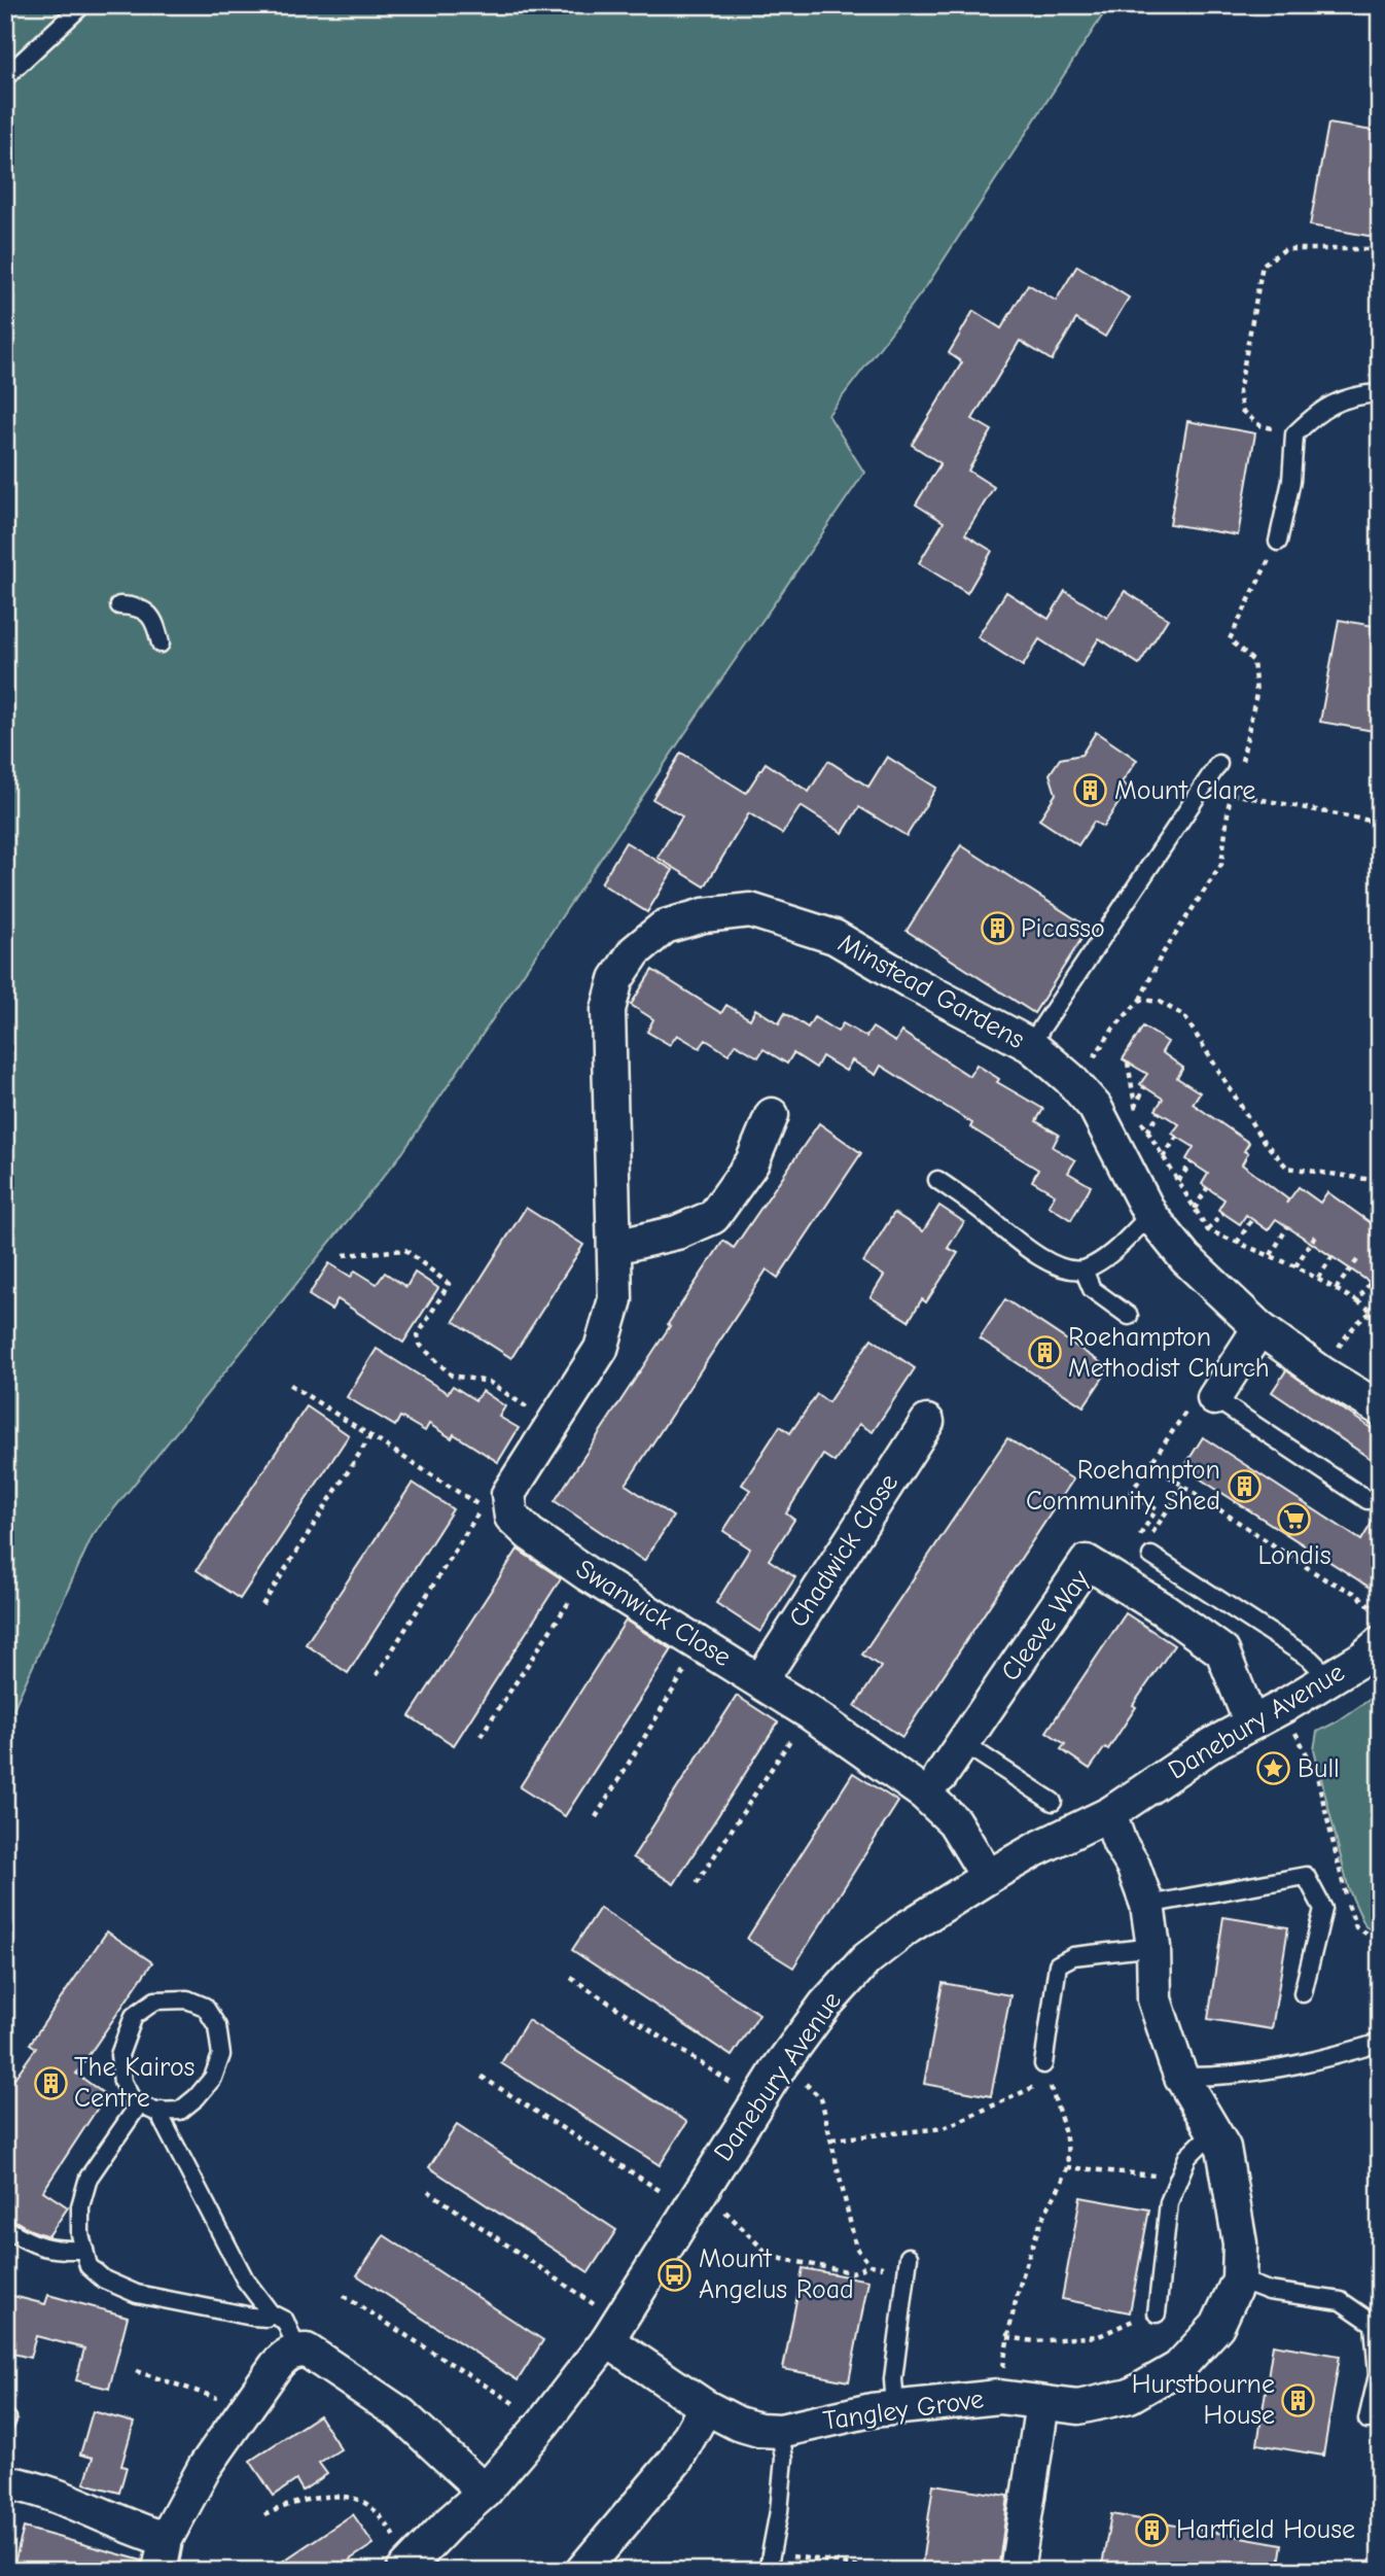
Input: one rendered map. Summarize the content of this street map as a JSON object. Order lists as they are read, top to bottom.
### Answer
{
  "streets": {
    "street": [
      "Minstead Gardens",
      "Chadwick Close",
      "Swanwick Close",
      "Cleeve Way",
      "Danebury Avenue",
      "Tangley Grove"
    ]
  },
  "crossings": [
    ["Minstead Gardens", "Swanwick Close"],
    ["Chadwick Close", "Swanwick Close"],
    ["Swanwick Close", "Danebury Avenue"],
    ["Cleeve Way", "Danebury Avenue"],
    ["Danebury Avenue", "Tangley Grove"]
  ],
  "places": {
    "building": [
      "Mount Clare",
      "Picasso",
      "Roehampton Methodist Church",
      "Roehampton Community Shed",
      "The Kairos Centre",
      "Hurstbourne House",
      "Hartfield House"
    ],
    "supermarket": ["Londis"],
    "place": ["Bull"],
    "bus stop": ["Mount Angelus Road"]
  }
}
